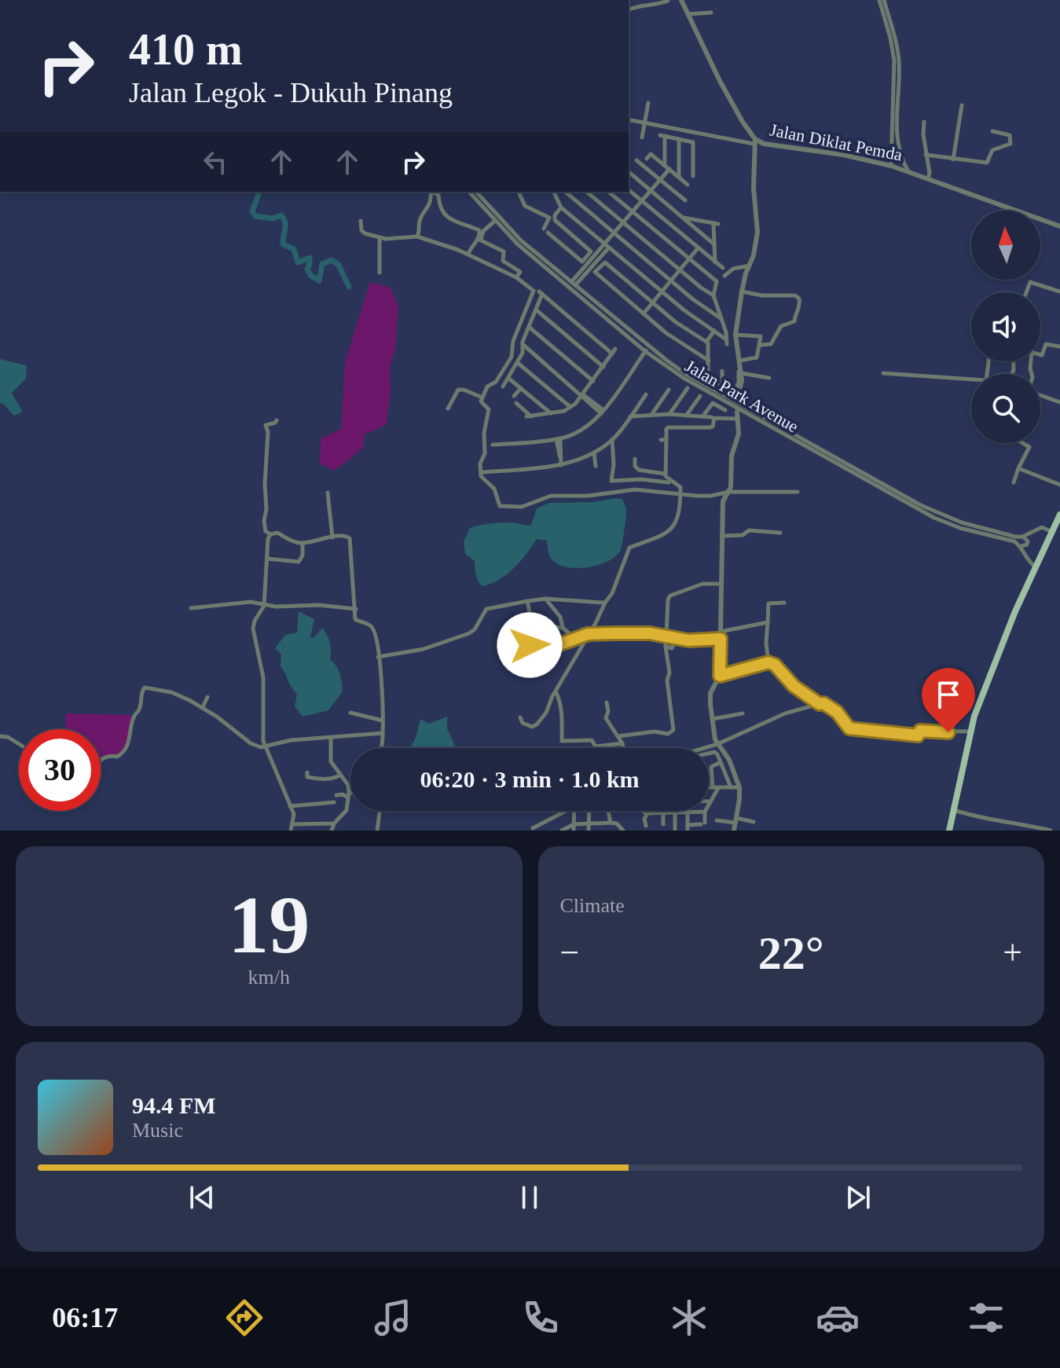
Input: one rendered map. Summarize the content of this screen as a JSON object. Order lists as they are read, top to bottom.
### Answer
{
  "streets": {
    "street": ["Jalan Diklat Pemda", "Jalan Park Avenue"]
  },
  "north": "top",
  "page": {
    "turn": ["410 m", "Jalan Legok - Dukuh Pinang"],
    "limit": "30",
    "trip": "06:20 · 3 min · 1.0 km",
    "tile": [
      ["19", "km/h"],
      "Climate"
    ],
    "heat": ["−", "22°", "+"],
    "song": ["94.4 FM", "Music"],
    "tabs": "06:17"
  }
}
